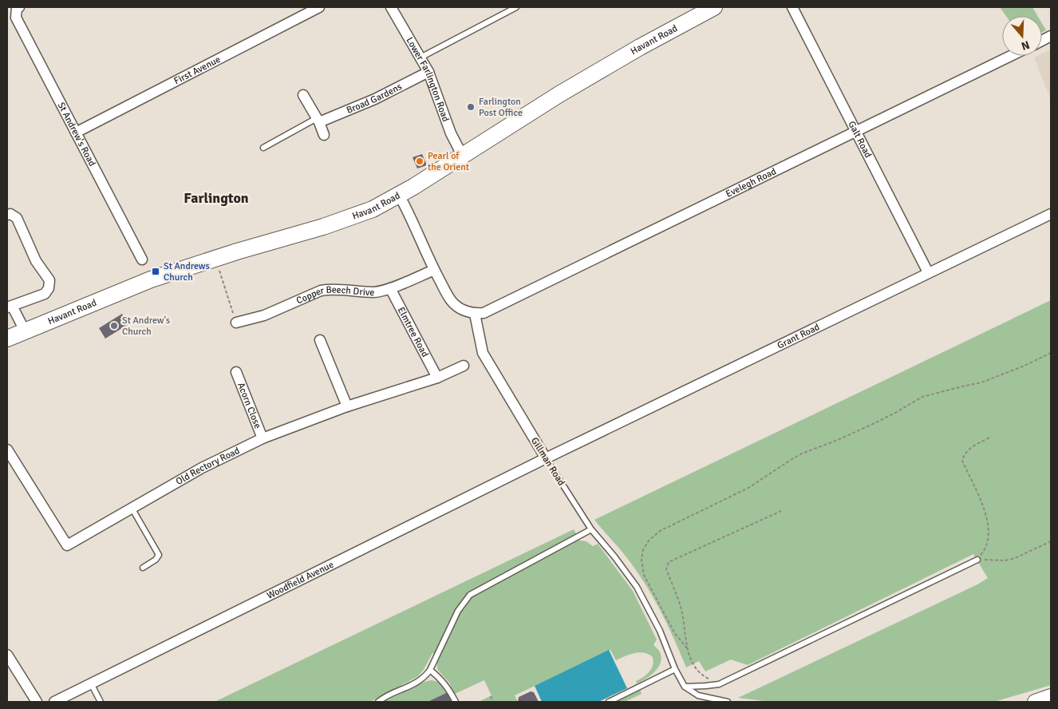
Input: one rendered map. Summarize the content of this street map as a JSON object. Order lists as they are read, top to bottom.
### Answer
{
  "streets": {
    "main road": ["Havant Road"],
    "street": [
      "First Avenue",
      "Lower Farlington Road",
      "Broad Gardens",
      "St Andrew's Road",
      "Galt Road",
      "Evelegh Road",
      "Copper Beech Drive",
      "Elmtree Road",
      "Grant Road",
      "Acorn Close",
      "Gillman Road",
      "Old Rectory Road",
      "Woodfield Avenue"
    ]
  },
  "crossings": [
    ["Havant Road", "Lower Farlington Road"],
    ["First Avenue", "St Andrew's Road"],
    ["Lower Farlington Road", "Broad Gardens"],
    ["Galt Road", "Evelegh Road"],
    ["Galt Road", "Grant Road"],
    ["Evelegh Road", "Gillman Road"],
    ["Copper Beech Drive", "Elmtree Road"],
    ["Elmtree Road", "Old Rectory Road"],
    ["Grant Road", "Gillman Road"],
    ["Grant Road", "Woodfield Avenue"],
    ["Acorn Close", "Old Rectory Road"],
    ["Gillman Road", "Woodfield Avenue"]
  ],
  "districts": ["Farlington"],
  "places": {
    "other": ["Farlington Post Office", "Pearl of the Orient", "St Andrew's Church"],
    "transit": ["St Andrews Church"]
  },
  "north": "bottom"
}
